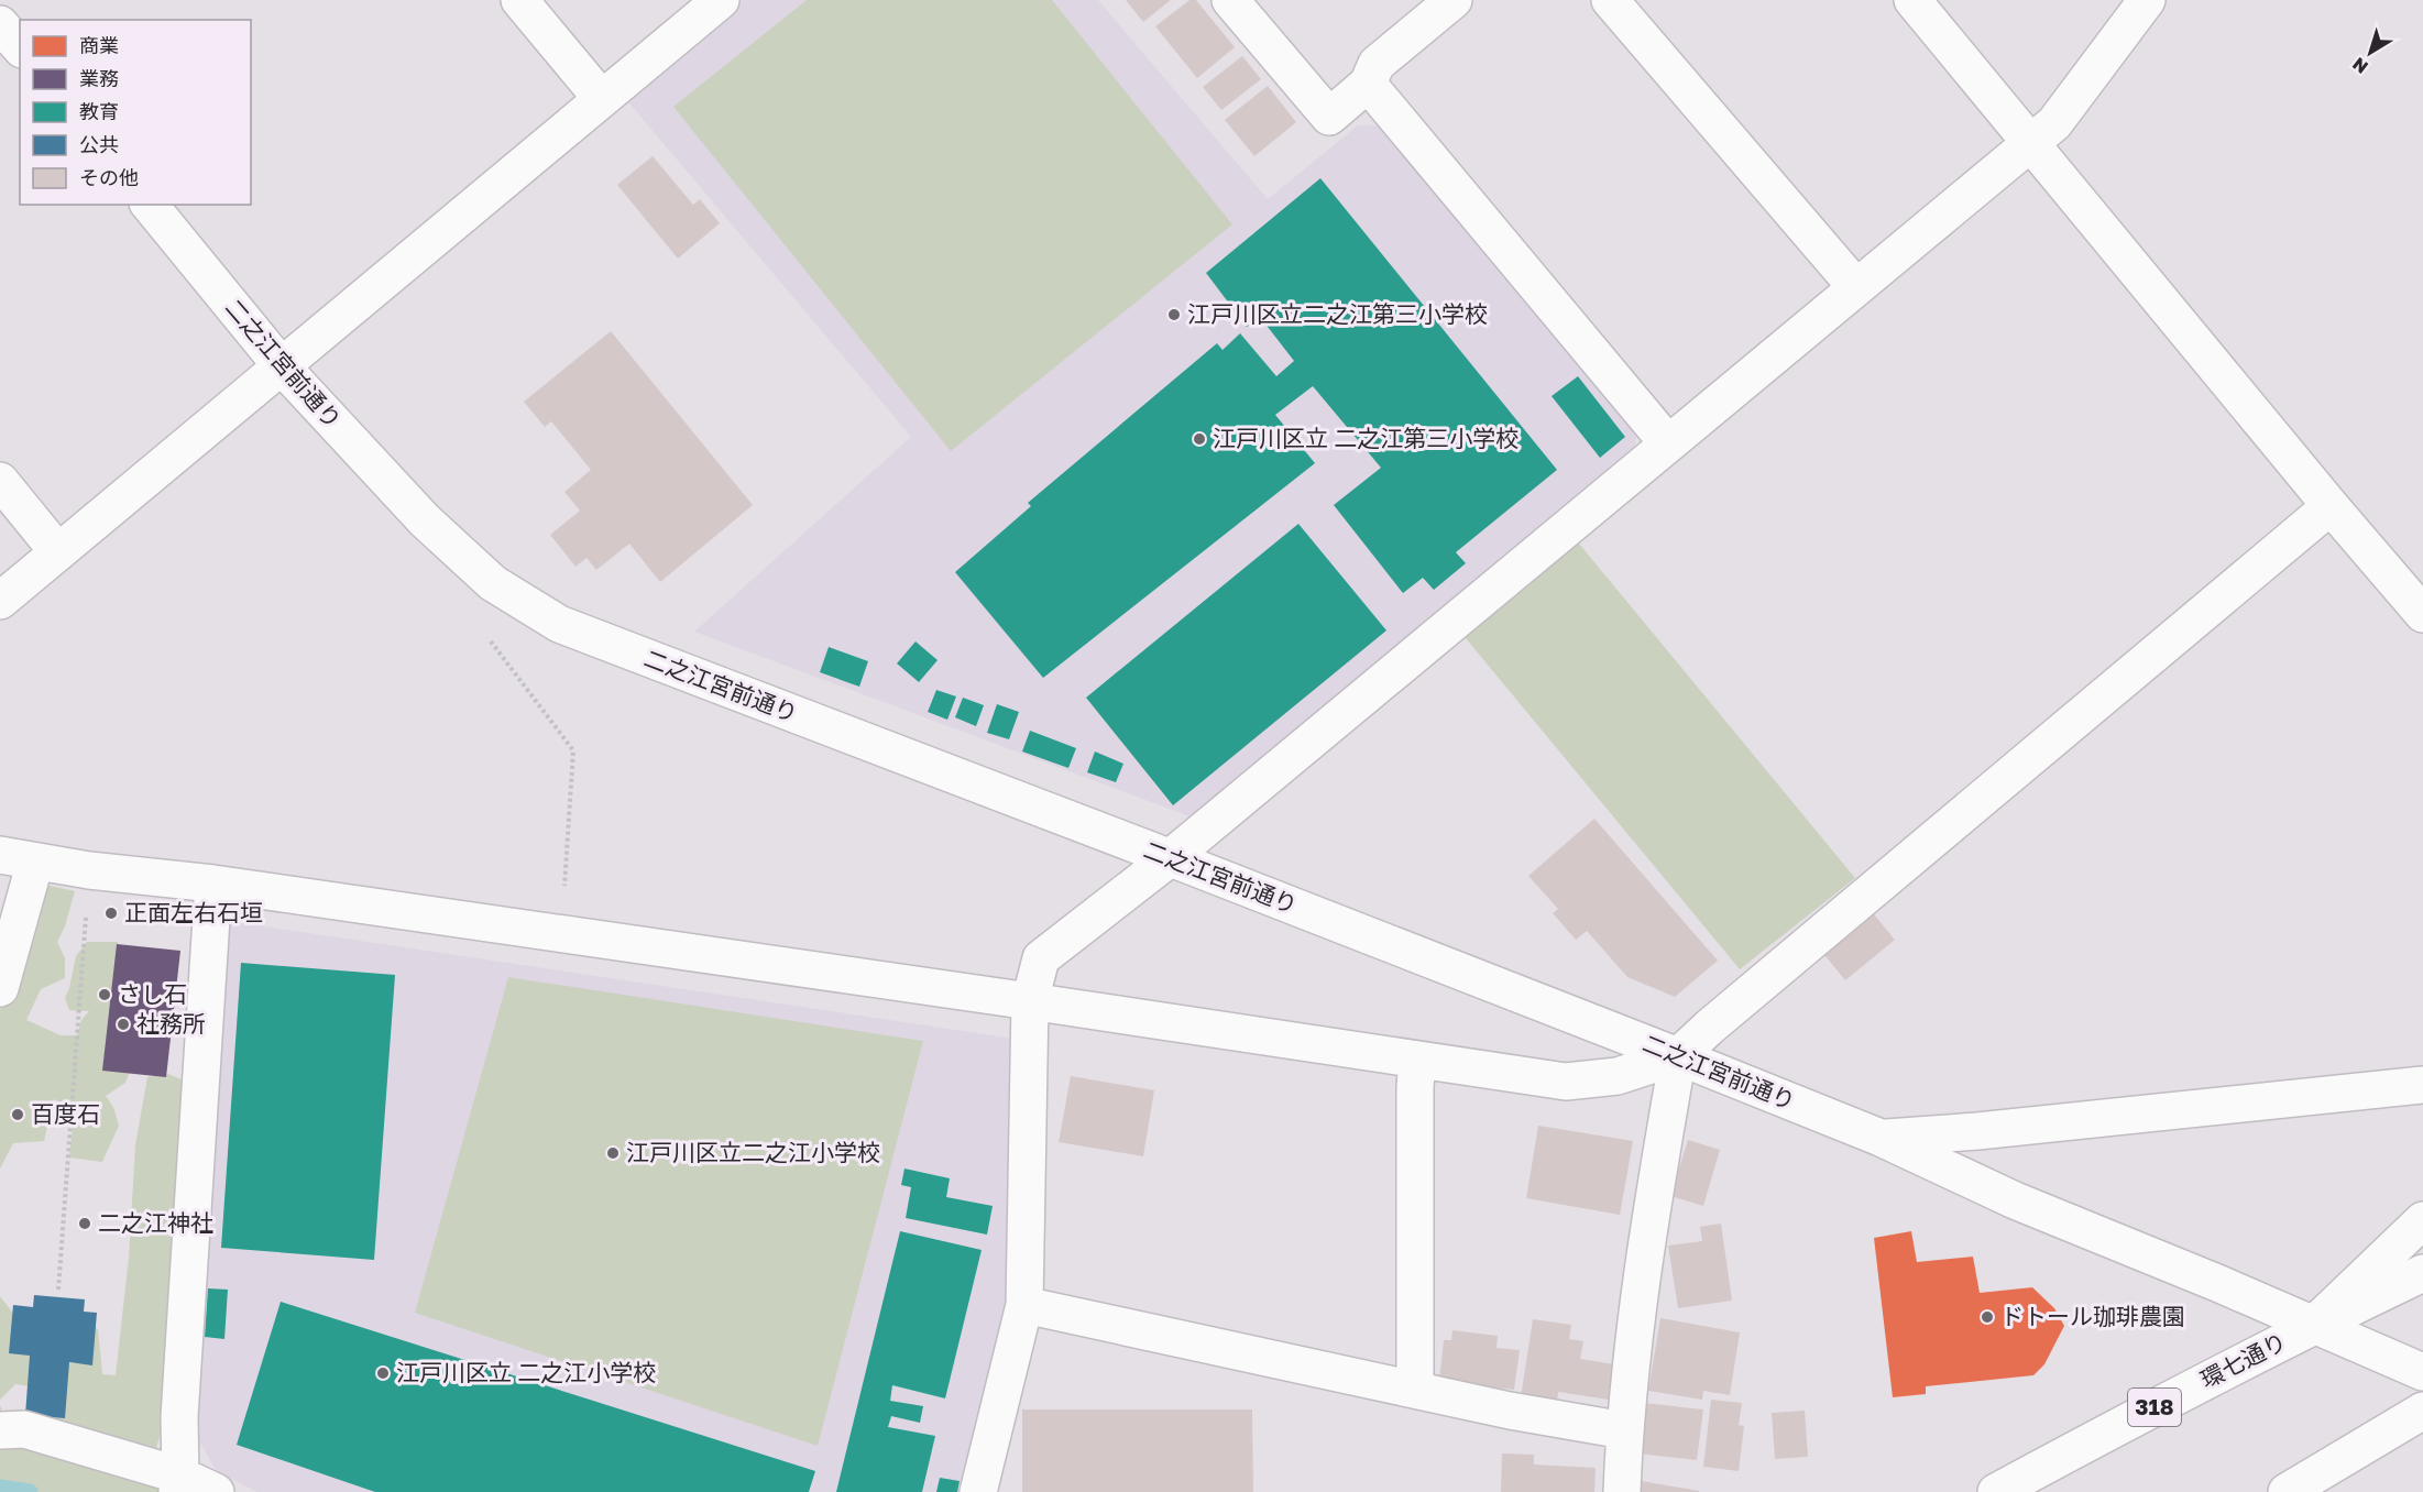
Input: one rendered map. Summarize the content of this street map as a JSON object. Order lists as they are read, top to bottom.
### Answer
{
  "streets": {
    "street": ["二之江宮前通り", "環七通り", "318"]
  },
  "crossings": [
    ["二之江宮前通り", "環七通り"]
  ],
  "places": [
    "江戸川区立二之江第三小学校",
    "江戸川区立 二之江第三小学校",
    "正面左右石垣",
    "さし石",
    "社務所",
    "百度石",
    "江戸川区立二之江小学校",
    "二之江神社",
    "ドトール珈琲農園",
    "江戸川区立 二之江小学校"
  ],
  "legend": [
    "商業",
    "業務",
    "教育",
    "公共",
    "その他"
  ],
  "north": "bottom left"
}
